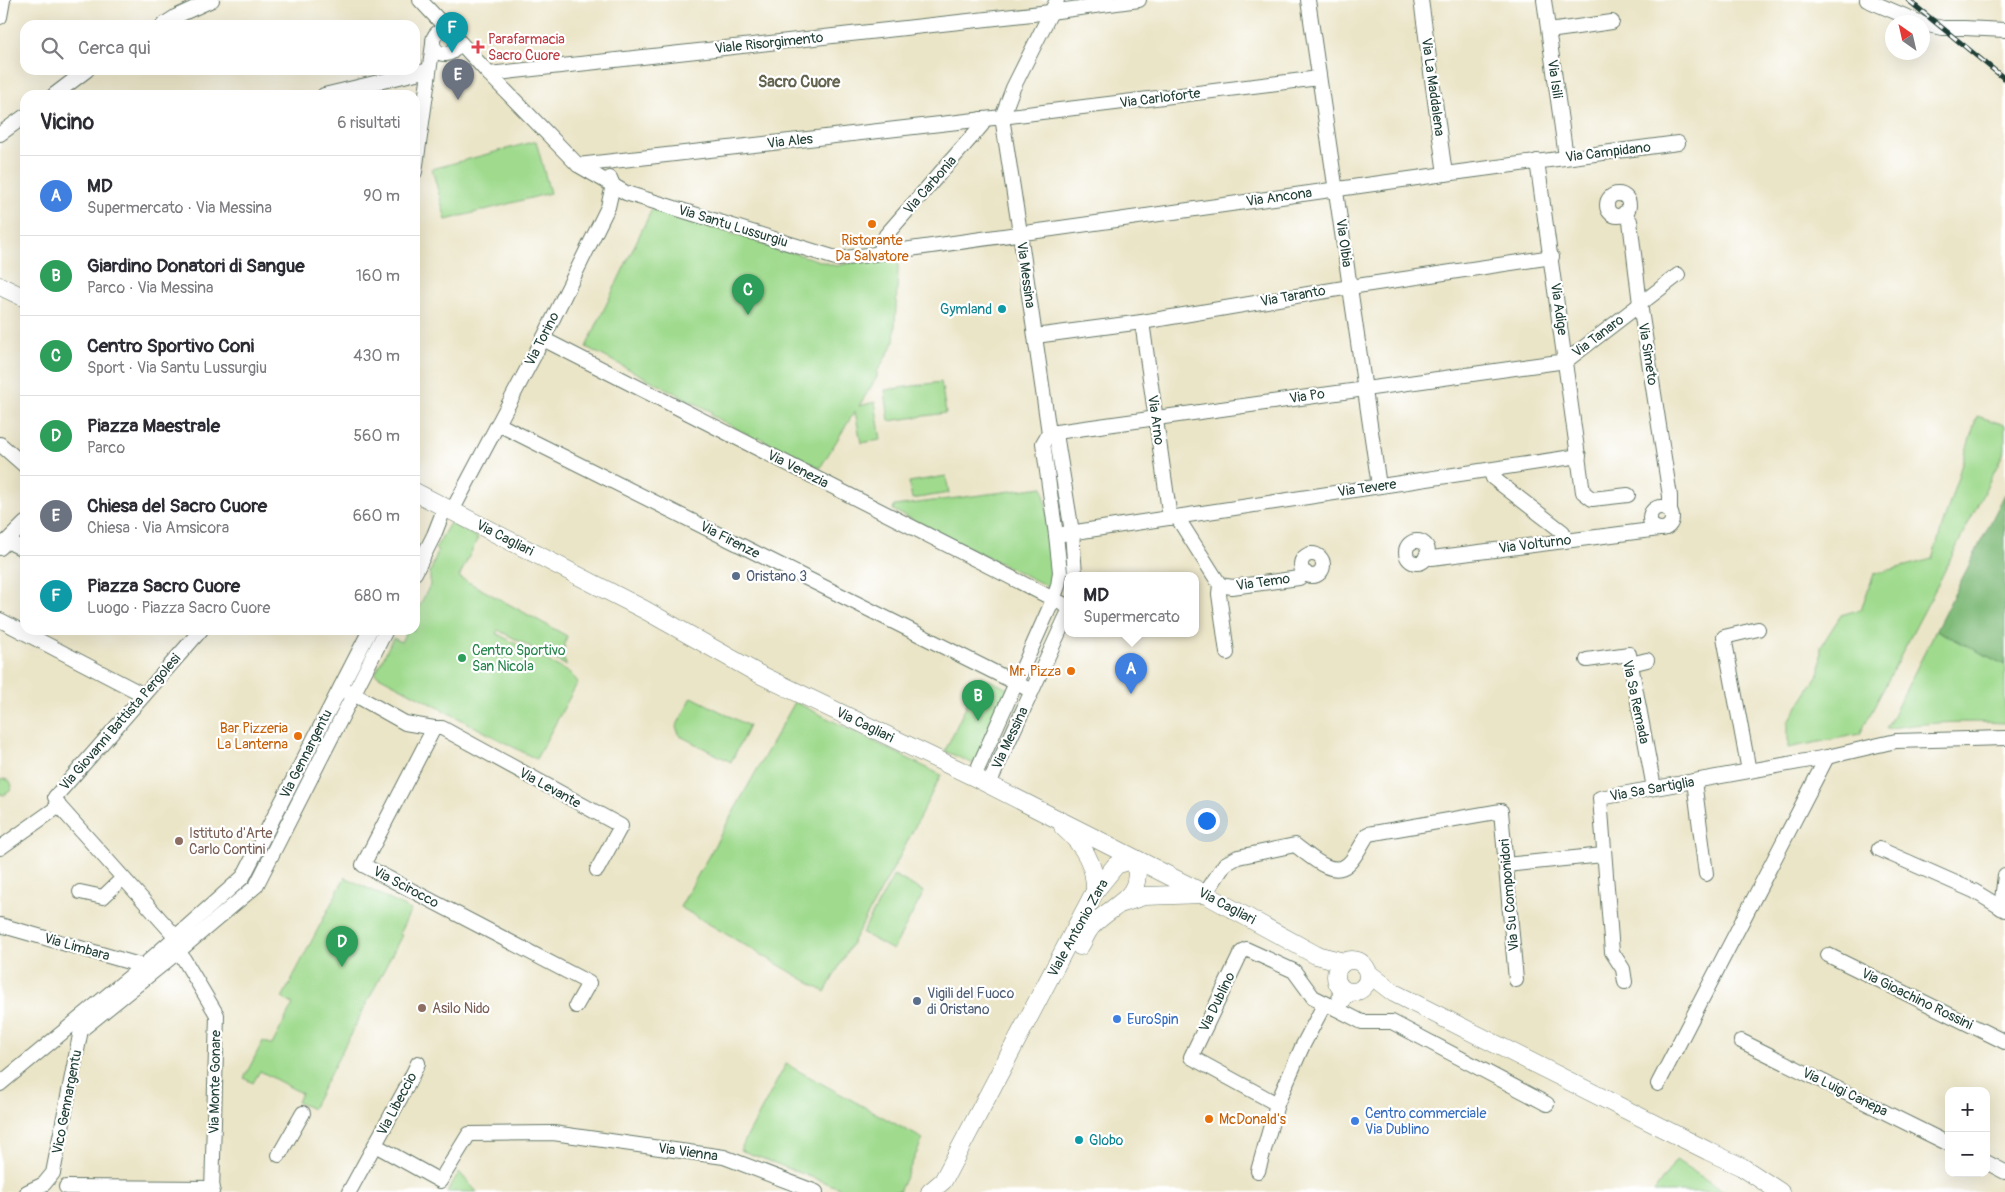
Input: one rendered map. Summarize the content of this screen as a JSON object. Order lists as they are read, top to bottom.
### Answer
{
  "streets": {
    "main road": ["Via Cagliari", "Viale Antonio Zara"],
    "street": [
      "Viale Risorgimento",
      "Via Isili",
      "Via La Maddalena",
      "Via Carloforte",
      "Via Ales",
      "Via Campidano",
      "Via Carbonia",
      "Via Ancona",
      "Via Santu Lussurgiu",
      "Via Olbia",
      "Via Messina",
      "Via Taranto",
      "Via Adige",
      "Via Tanaro",
      "Via Torino",
      "Via Simeto",
      "Via Po",
      "Via Arno",
      "Via Venezia",
      "Via Tevere",
      "Via Firenze",
      "Via Volturno",
      "Via Temo",
      "Via Sa Remada",
      "Via Giovanni Battista Pergolesi",
      "Via Gennargentu",
      "Via Levante",
      "Via Sa Sartiglia",
      "Via Scirocco",
      "Via Su Componidori",
      "Via Limbara",
      "Via Gioachino Rossini",
      "Via Dublino",
      "Via Monte Gonare",
      "Via Luigi Canepa",
      "Vico Gennargentu",
      "Via Libeccio",
      "Via Vienna"
    ]
  },
  "crossings": [
    ["Viale Risorgimento", "Via Santu Lussurgiu"],
    ["Via Isili", "Via Campidano"],
    ["Via La Maddalena", "Via Ancona"],
    ["Via Carloforte", "Via Ales"],
    ["Via Carloforte", "Via Olbia"],
    ["Via Carloforte", "Via Messina"],
    ["Via Ales", "Via Carbonia"],
    ["Via Ales", "Via Santu Lussurgiu"],
    ["Via Ales", "Via Messina"],
    ["Via Ales", "Via Torino"],
    ["Via Campidano", "Via Ancona"],
    ["Via Campidano", "Via Adige"],
    ["Via Carbonia", "Via Santu Lussurgiu"],
    ["Via Ancona", "Via Santu Lussurgiu"],
    ["Via Ancona", "Via Olbia"],
    ["Via Ancona", "Via Messina"],
    ["Via Ancona", "Via Adige"],
    ["Via Santu Lussurgiu", "Via Messina"],
    ["Via Santu Lussurgiu", "Via Torino"],
    ["Via Olbia", "Via Taranto"],
    ["Via Olbia", "Via Po"],
    ["Via Olbia", "Via Tevere"],
    ["Via Messina", "Via Taranto"],
    ["Via Messina", "Via Po"],
    ["Via Messina", "Via Venezia"],
    ["Via Messina", "Via Tevere"],
    ["Via Messina", "Via Cagliari"],
    ["Via Messina", "Via Firenze"],
    ["Via Taranto", "Via Adige"],
    ["Via Taranto", "Via Arno"],
    ["Via Adige", "Via Tanaro"],
    ["Via Adige", "Via Po"],
    ["Via Adige", "Via Tevere"],
    ["Via Tanaro", "Via Simeto"],
    ["Via Tanaro", "Via Po"],
    ["Via Torino", "Via Venezia"],
    ["Via Torino", "Via Cagliari"],
    ["Via Torino", "Via Firenze"],
    ["Via Po", "Via Arno"],
    ["Via Arno", "Via Tevere"],
    ["Via Arno", "Via Temo"],
    ["Via Tevere", "Via Temo"],
    ["Via Cagliari", "Via Su Componidori"],
    ["Via Cagliari", "Viale Antonio Zara"],
    ["Via Sa Remada", "Via Sa Sartiglia"],
    ["Via Gennargentu", "Via Limbara"],
    ["Via Gennargentu", "Via Monte Gonare"],
    ["Via Gennargentu", "Vico Gennargentu"],
    ["Via Levante", "Via Scirocco"],
    ["Via Libeccio", "Via Vienna"]
  ],
  "districts": ["Sacro Cuore"],
  "places": {
    "health": ["Parafarmacia Sacro Cuore"],
    "other": [
      "Ristorante Da Salvatore",
      "Gymland",
      "Oristano 3",
      "Centro Sportivo San Nicola",
      "Mr. Pizza",
      "Bar Pizzeria La Lanterna",
      "Istituto d'Arte Carlo Contini",
      "Vigili del Fuoco di Oristano",
      "Asilo Nido",
      "EuroSpin",
      "McDonald's",
      "Centro commerciale Via Dublino",
      "Globo"
    ]
  },
  "north": "top left",
  "page": {
    "pins": [
      "F",
      "E",
      "C",
      "A",
      "B",
      "D"
    ],
    "search": "Cerca qui",
    "heading": ["Vicino", "6 risultati"],
    "list": [
      {
        "mark": "A",
        "name": "MD",
        "note": "Supermercato · Via Messina",
        "value": "90 m"
      },
      {
        "mark": "B",
        "name": "Giardino Donatori di Sangue",
        "note": "Parco · Via Messina",
        "value": "160 m"
      },
      {
        "mark": "C",
        "name": "Centro Sportivo Coni",
        "note": "Sport · Via Santu Lussurgiu",
        "value": "430 m"
      },
      {
        "mark": "D",
        "name": "Piazza Maestrale",
        "note": "Parco",
        "value": "560 m"
      },
      {
        "mark": "E",
        "name": "Chiesa del Sacro Cuore",
        "note": "Chiesa · Via Amsicora",
        "value": "660 m"
      },
      {
        "mark": "F",
        "name": "Piazza Sacro Cuore",
        "note": "Luogo · Piazza Sacro Cuore",
        "value": "680 m"
      }
    ],
    "popup": ["MD", "Supermercato"],
    "map_buttons": ["+", "−"]
  }
}
